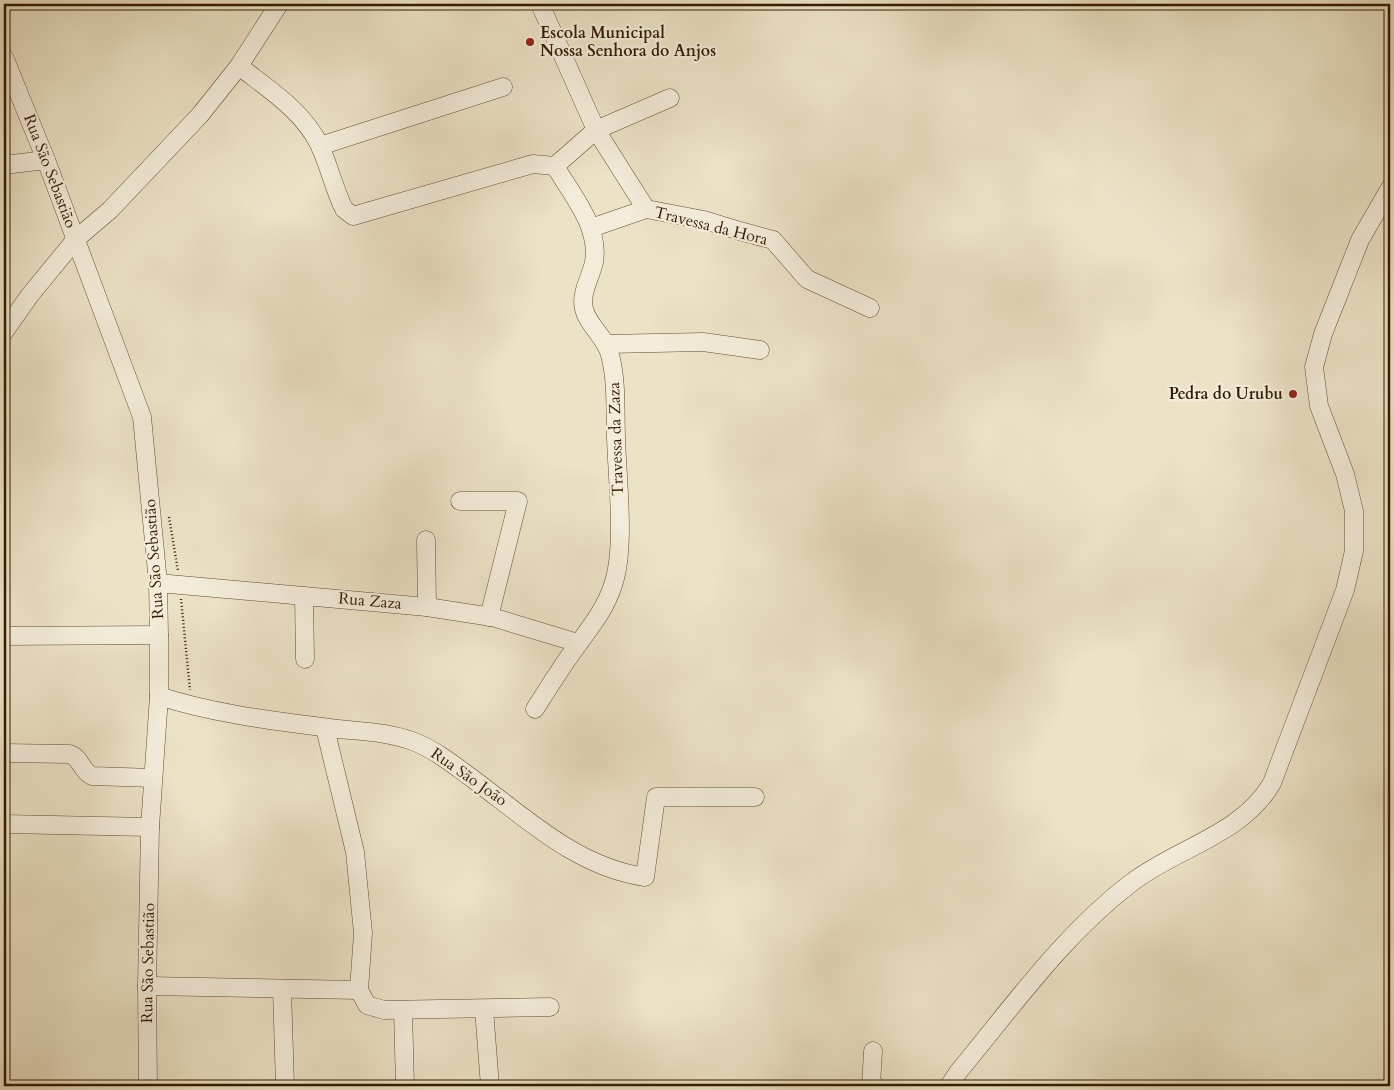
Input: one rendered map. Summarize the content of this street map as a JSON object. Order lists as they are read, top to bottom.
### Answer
{
  "streets": {
    "street": [
      "Rua São Sebastião",
      "Travessa da Hora",
      "Travessa da Zaza",
      "Rua Zaza",
      "Rua São João"
    ]
  },
  "crossings": [
    ["Rua São Sebastião", "Rua Zaza"],
    ["Rua São Sebastião", "Rua São João"],
    ["Travessa da Hora", "Travessa da Zaza"],
    ["Travessa da Zaza", "Rua Zaza"]
  ],
  "places": ["Escola Municipal Nossa Senhora do Anjos", "Pedra do Urubu"]
}
